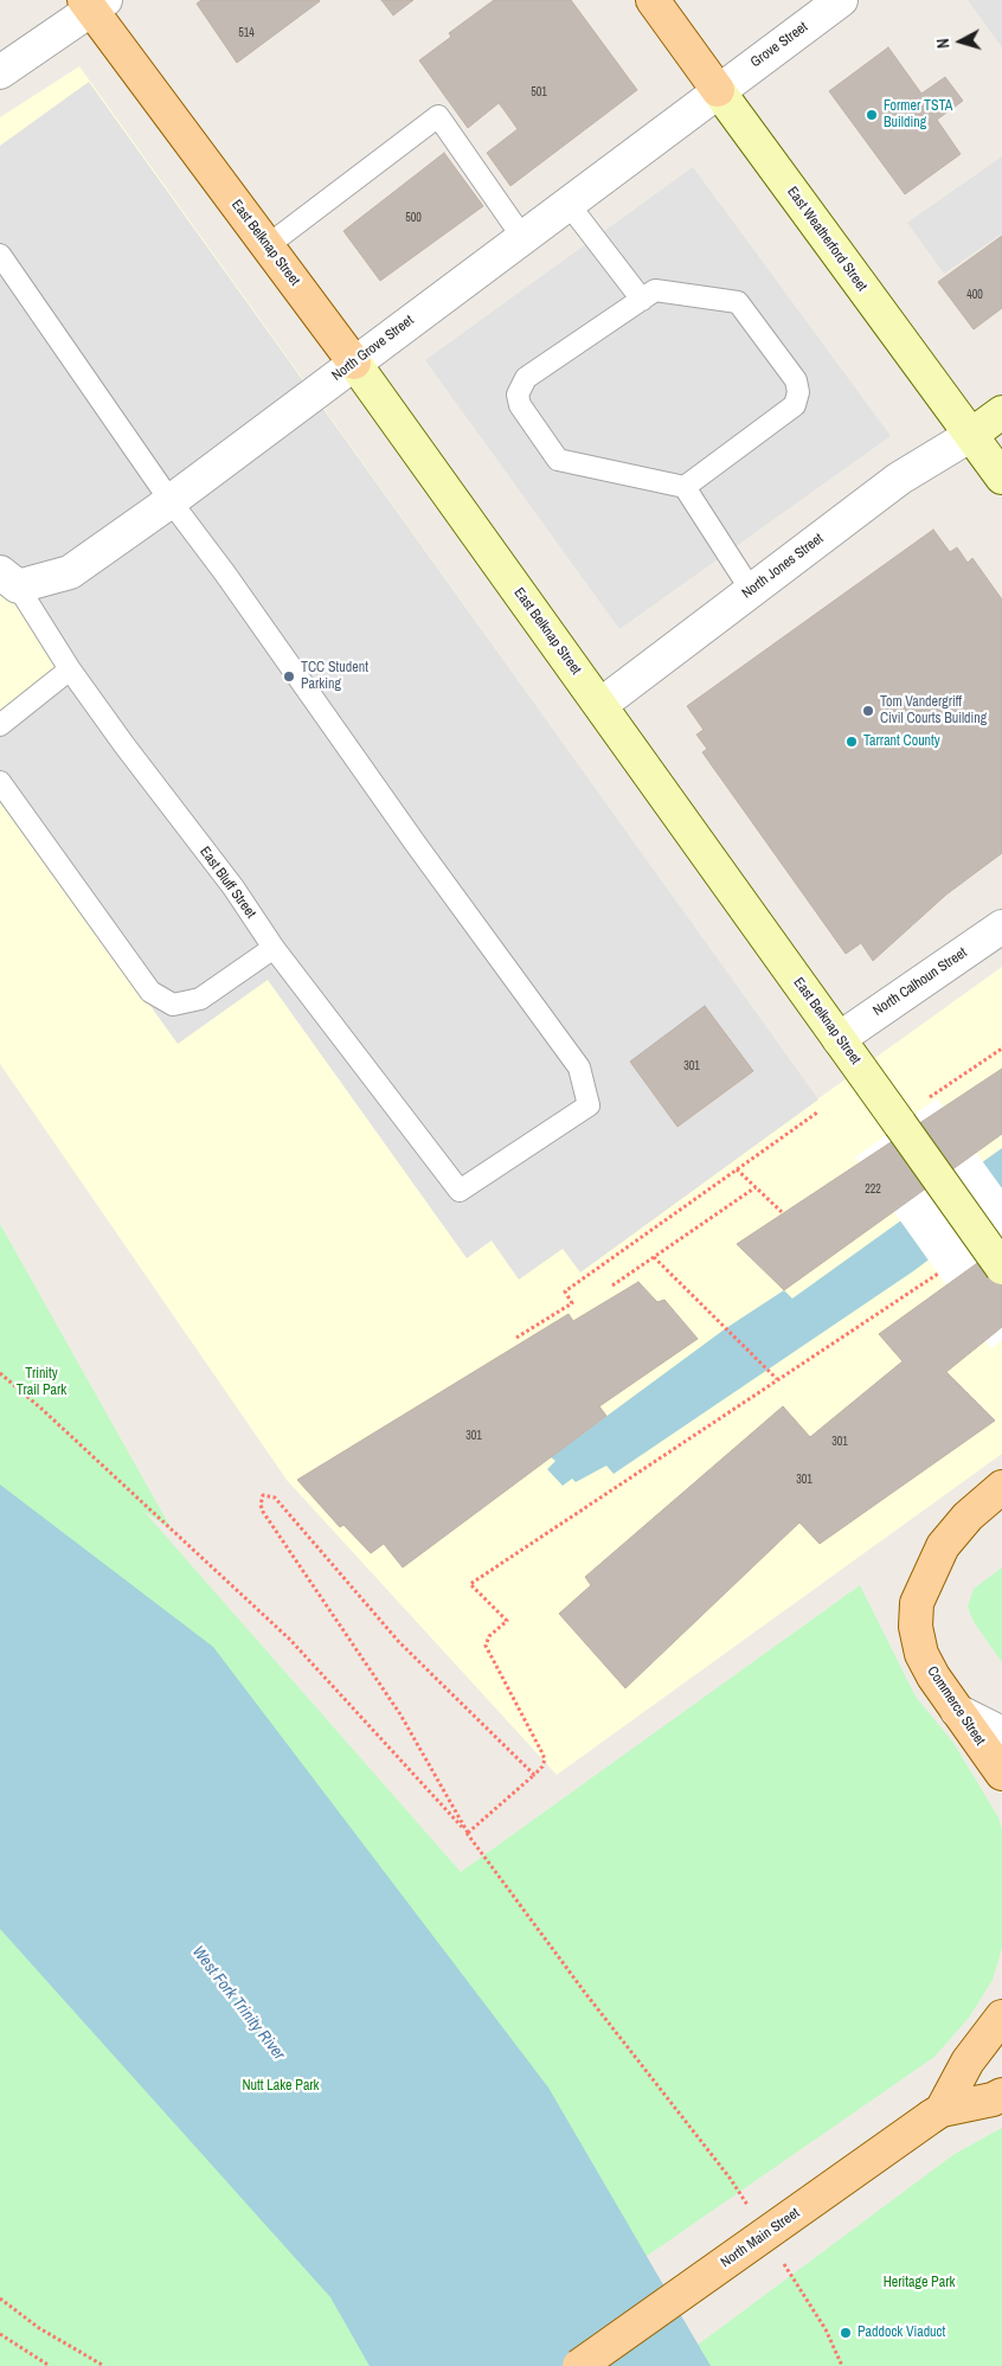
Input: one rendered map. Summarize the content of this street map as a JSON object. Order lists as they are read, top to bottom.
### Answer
{
  "streets": {
    "main road": [
      "East Weatherford Street",
      "East Belknap Street",
      "Commerce Street",
      "North Main Street"
    ],
    "street": [
      "Grove Street",
      "North Grove Street",
      "North Jones Street",
      "North Calhoun Street"
    ],
    "lane": ["East Bluff Street"]
  },
  "crossings": [
    ["Grove Street", "East Weatherford Street"],
    ["Grove Street", "North Grove Street"],
    ["East Weatherford Street", "North Grove Street"],
    ["East Weatherford Street", "North Jones Street"],
    ["East Belknap Street", "North Grove Street"],
    ["East Belknap Street", "North Jones Street"],
    ["East Belknap Street", "North Calhoun Street"],
    ["North Grove Street", "East Bluff Street"]
  ],
  "water": ["West Fork Trinity River"],
  "parks": ["Trinity Trail Park", "Nutt Lake Park", "Heritage Park"],
  "places": [
    "Former TSTA Building",
    "TCC Student Parking",
    "Tom Vandergriff Civil Courts Building",
    "Tarrant County",
    "Paddock Viaduct"
  ],
  "house_numbers": [
    "514",
    "501",
    "500",
    "400",
    "301",
    "222",
    "301",
    "301",
    "301"
  ],
  "north": "left"
}
